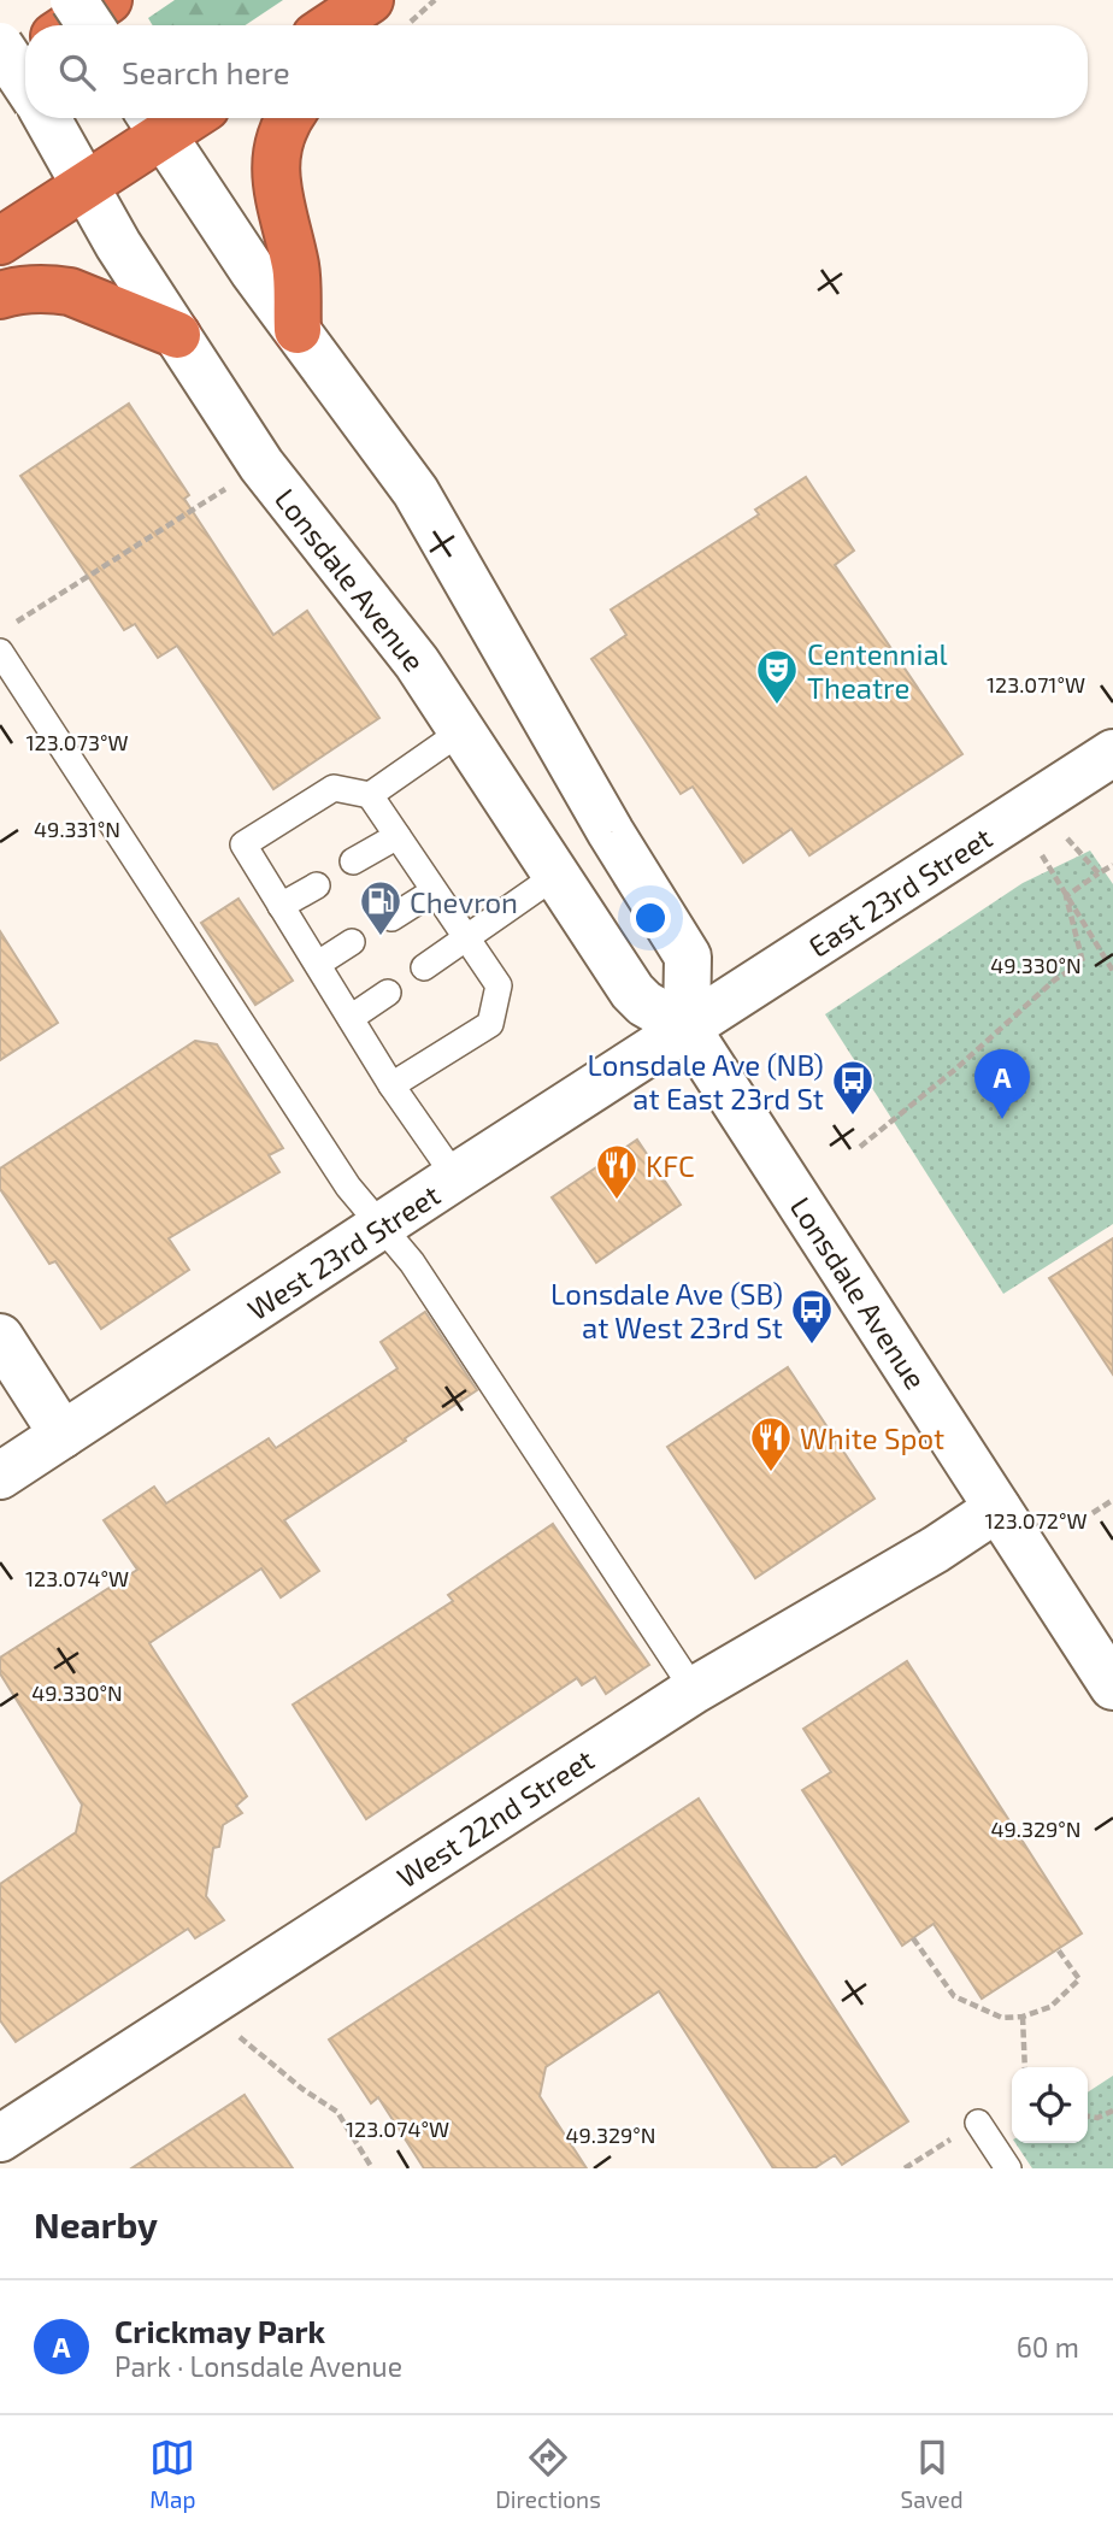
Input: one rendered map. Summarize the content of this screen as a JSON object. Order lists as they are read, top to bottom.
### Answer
{
  "streets": {
    "main road": [
      "Lonsdale Avenue",
      "East 23rd Street",
      "West 23rd Street",
      "West 22nd Street"
    ]
  },
  "crossings": [
    ["Lonsdale Avenue", "East 23rd Street"],
    ["Lonsdale Avenue", "West 23rd Street"],
    ["Lonsdale Avenue", "West 22nd Street"],
    ["East 23rd Street", "West 23rd Street"]
  ],
  "places": {
    "theatre": ["Centennial Theatre"],
    "fuel station": ["Chevron"],
    "bus stop": ["Lonsdale Ave (NB) at East 23rd St", "Lonsdale Ave (SB) at West 23rd St"],
    "restaurant": ["KFC", "White Spot"]
  },
  "page": {
    "search": "Search here",
    "pins": "A",
    "heading": "Nearby",
    "list": [
      {
        "mark": "A",
        "name": "Crickmay Park",
        "note": "Park · Lonsdale Avenue",
        "value": "60 m"
      }
    ],
    "nav": ["Map", "Directions", "Saved"]
  },
  "coordinates": [
    "123.071°W",
    "123.073°W",
    "49.331°N",
    "49.330°N",
    "123.072°W",
    "123.074°W",
    "49.329°N"
  ]
}
